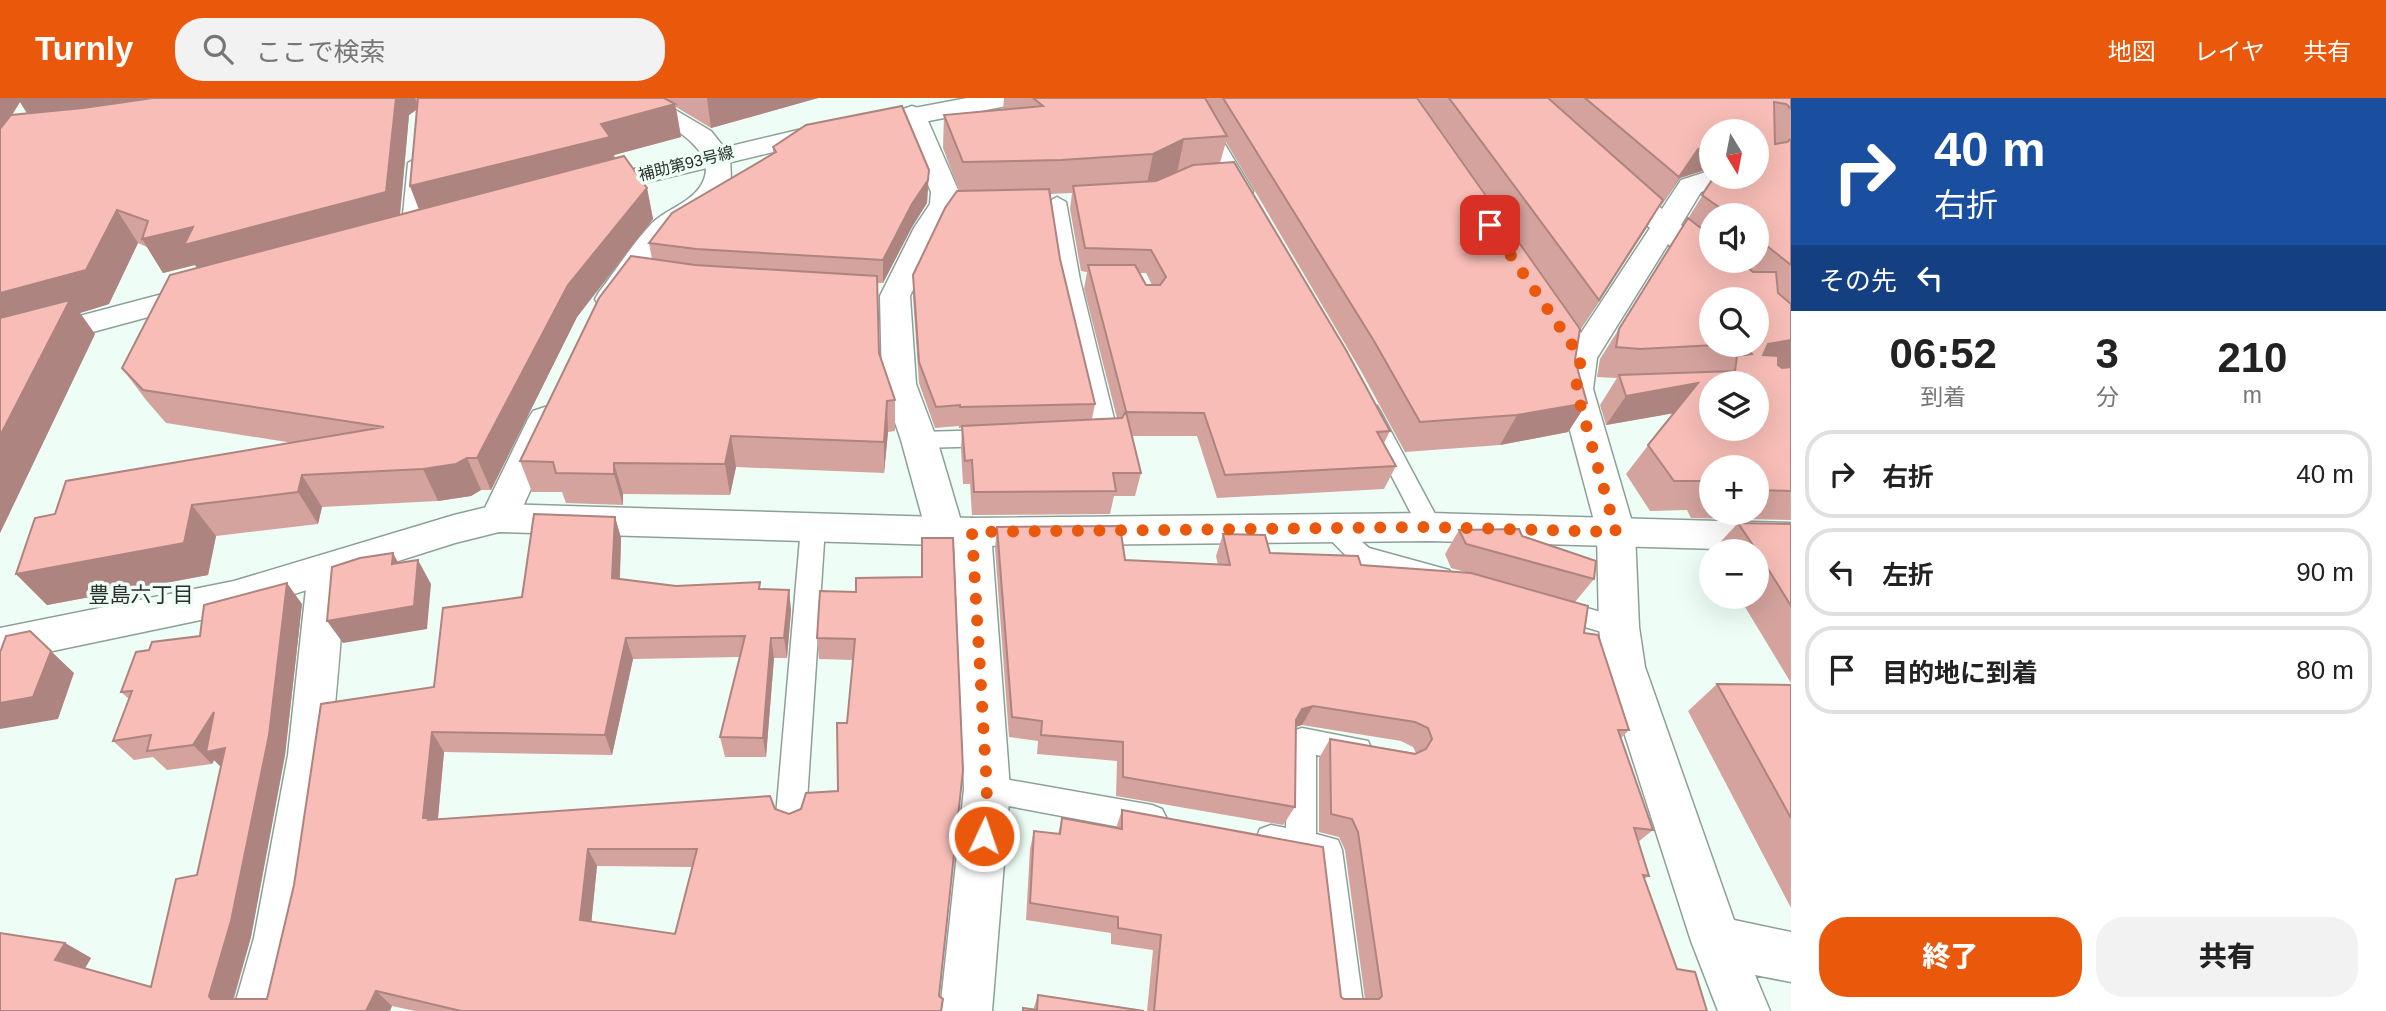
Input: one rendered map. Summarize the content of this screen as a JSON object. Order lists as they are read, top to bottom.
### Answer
{
  "streets": {
    "street": ["補助第93号線"]
  },
  "districts": ["豊島六丁目"],
  "north": "bottom",
  "page": {
    "header": "Turnly",
    "search": "ここで検索",
    "nav": ["地図", "レイヤ", "共有"],
    "turn": ["40 m", "右折"],
    "map_buttons": ["+", "−"],
    "then": "その先",
    "eta": [
      "06:52",
      "到着",
      "3",
      "分",
      "210",
      "m"
    ],
    "list": [
      {
        "name": "右折",
        "value": "40 m"
      },
      {
        "name": "左折",
        "value": "90 m"
      },
      {
        "name": "目的地に到着",
        "value": "80 m"
      }
    ],
    "buttons": ["終了", "共有"]
  }
}
